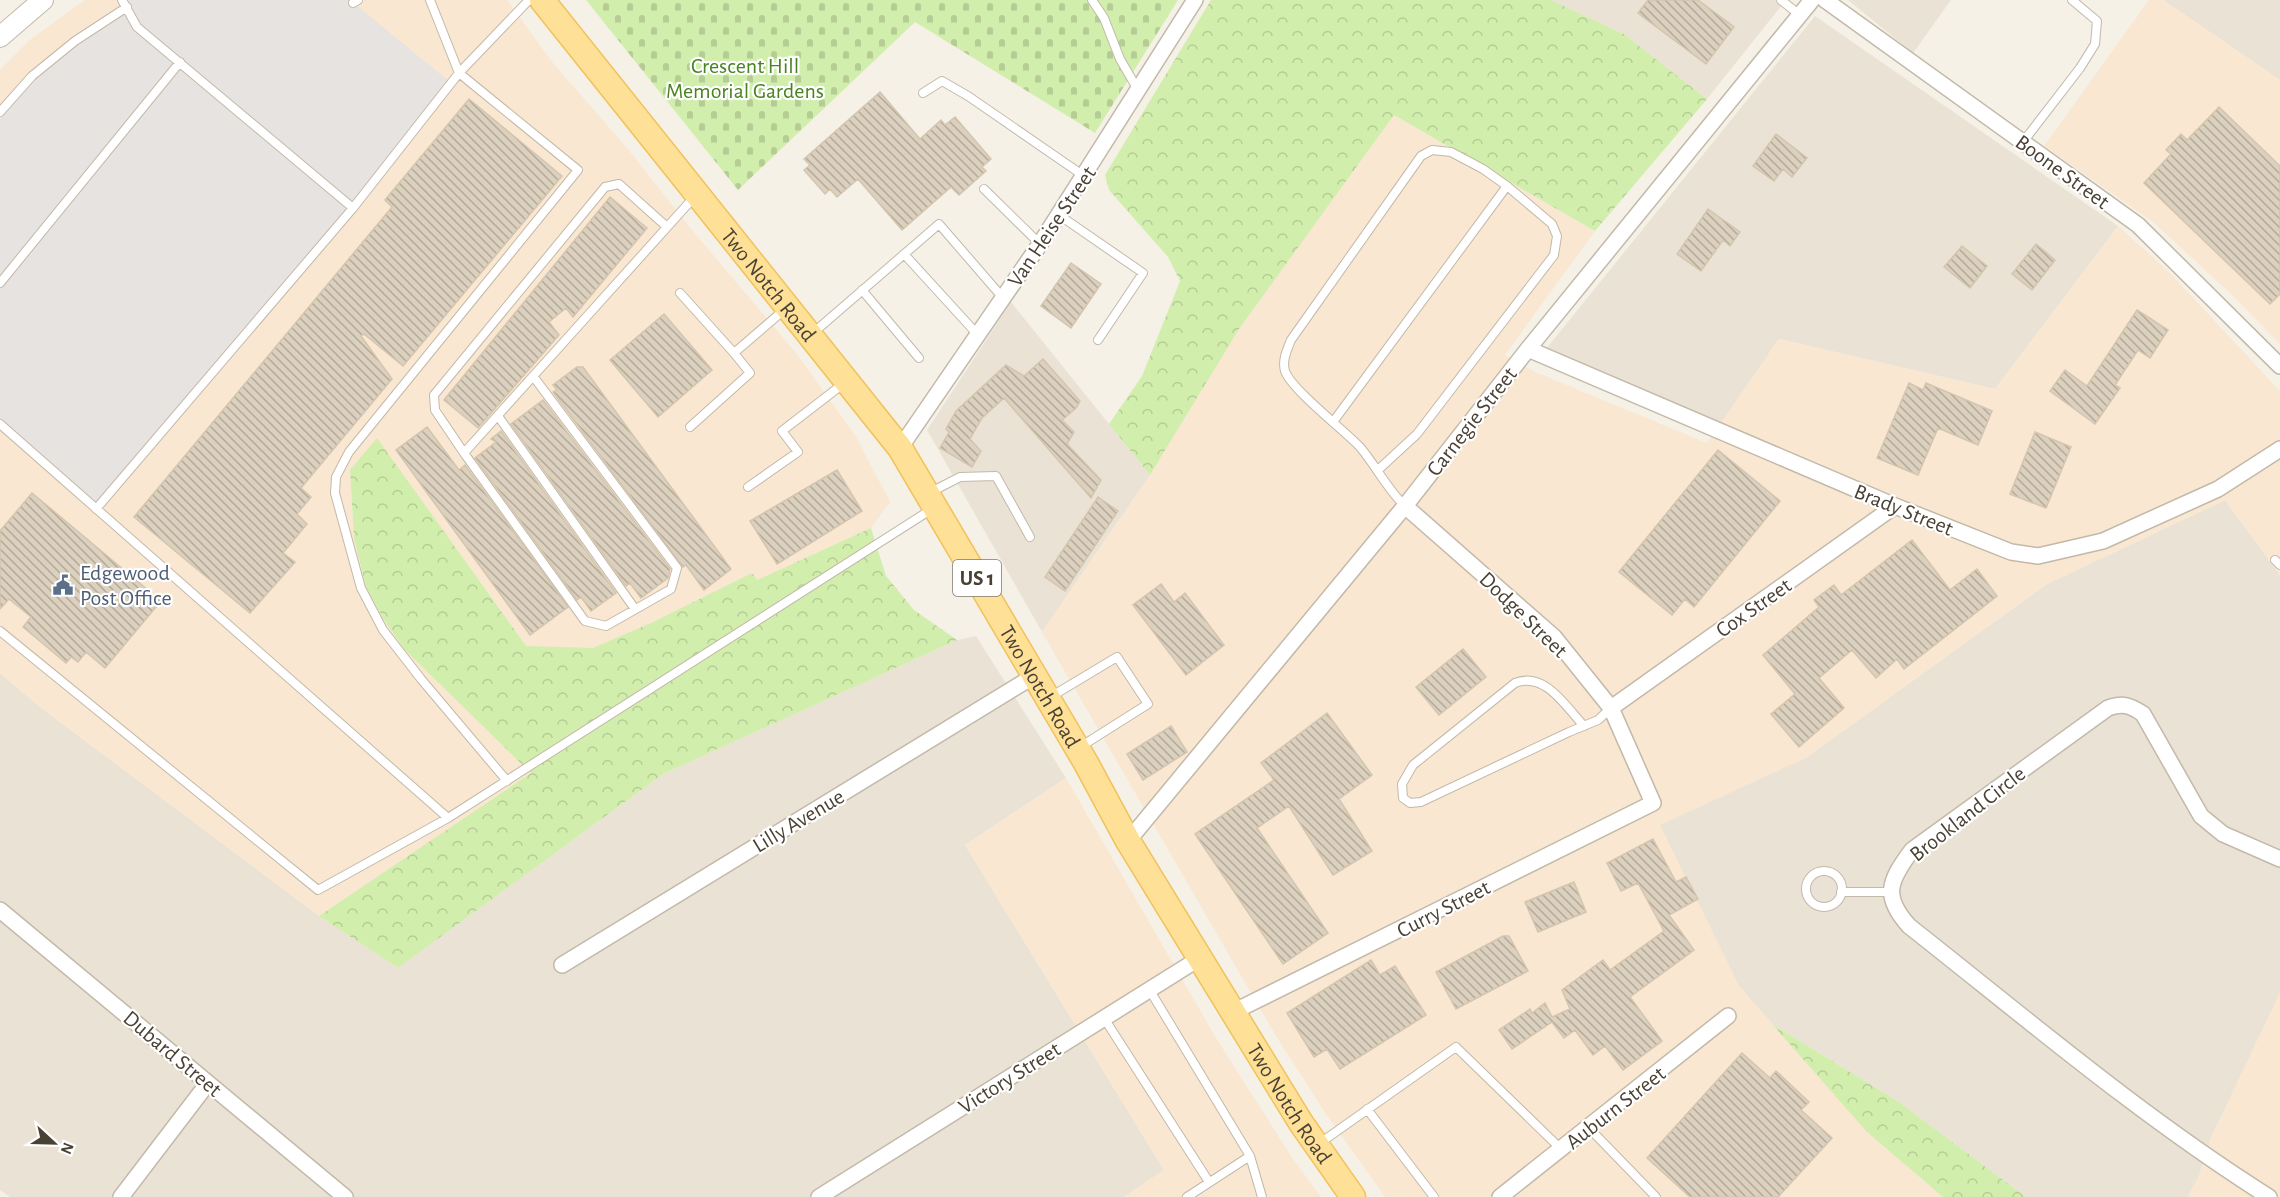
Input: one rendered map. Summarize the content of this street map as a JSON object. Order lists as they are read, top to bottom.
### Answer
{
  "streets": {
    "main road": ["Two Notch Road", "US 1"],
    "street": [
      "Boone Street",
      "Van Heise Street",
      "Carnegie Street",
      "Brady Street",
      "Cox Street",
      "Dodge Street",
      "Brookland Circle",
      "Lilly Avenue",
      "Curry Street",
      "Dubard Street",
      "Victory Street",
      "Auburn Street"
    ]
  },
  "crossings": [
    ["Van Heise Street", "Two Notch Road"],
    ["Two Notch Road", "Carnegie Street"],
    ["Two Notch Road", "Lilly Avenue"],
    ["Two Notch Road", "Curry Street"],
    ["Two Notch Road", "Victory Street"],
    ["Carnegie Street", "Brady Street"],
    ["Carnegie Street", "Dodge Street"],
    ["Brady Street", "Cox Street"],
    ["Cox Street", "Dodge Street"],
    ["Dodge Street", "Curry Street"]
  ],
  "parks": ["Crescent Hill Memorial Gardens"],
  "places": {
    "public building": ["Edgewood Post Office"]
  },
  "north": "right"
}
